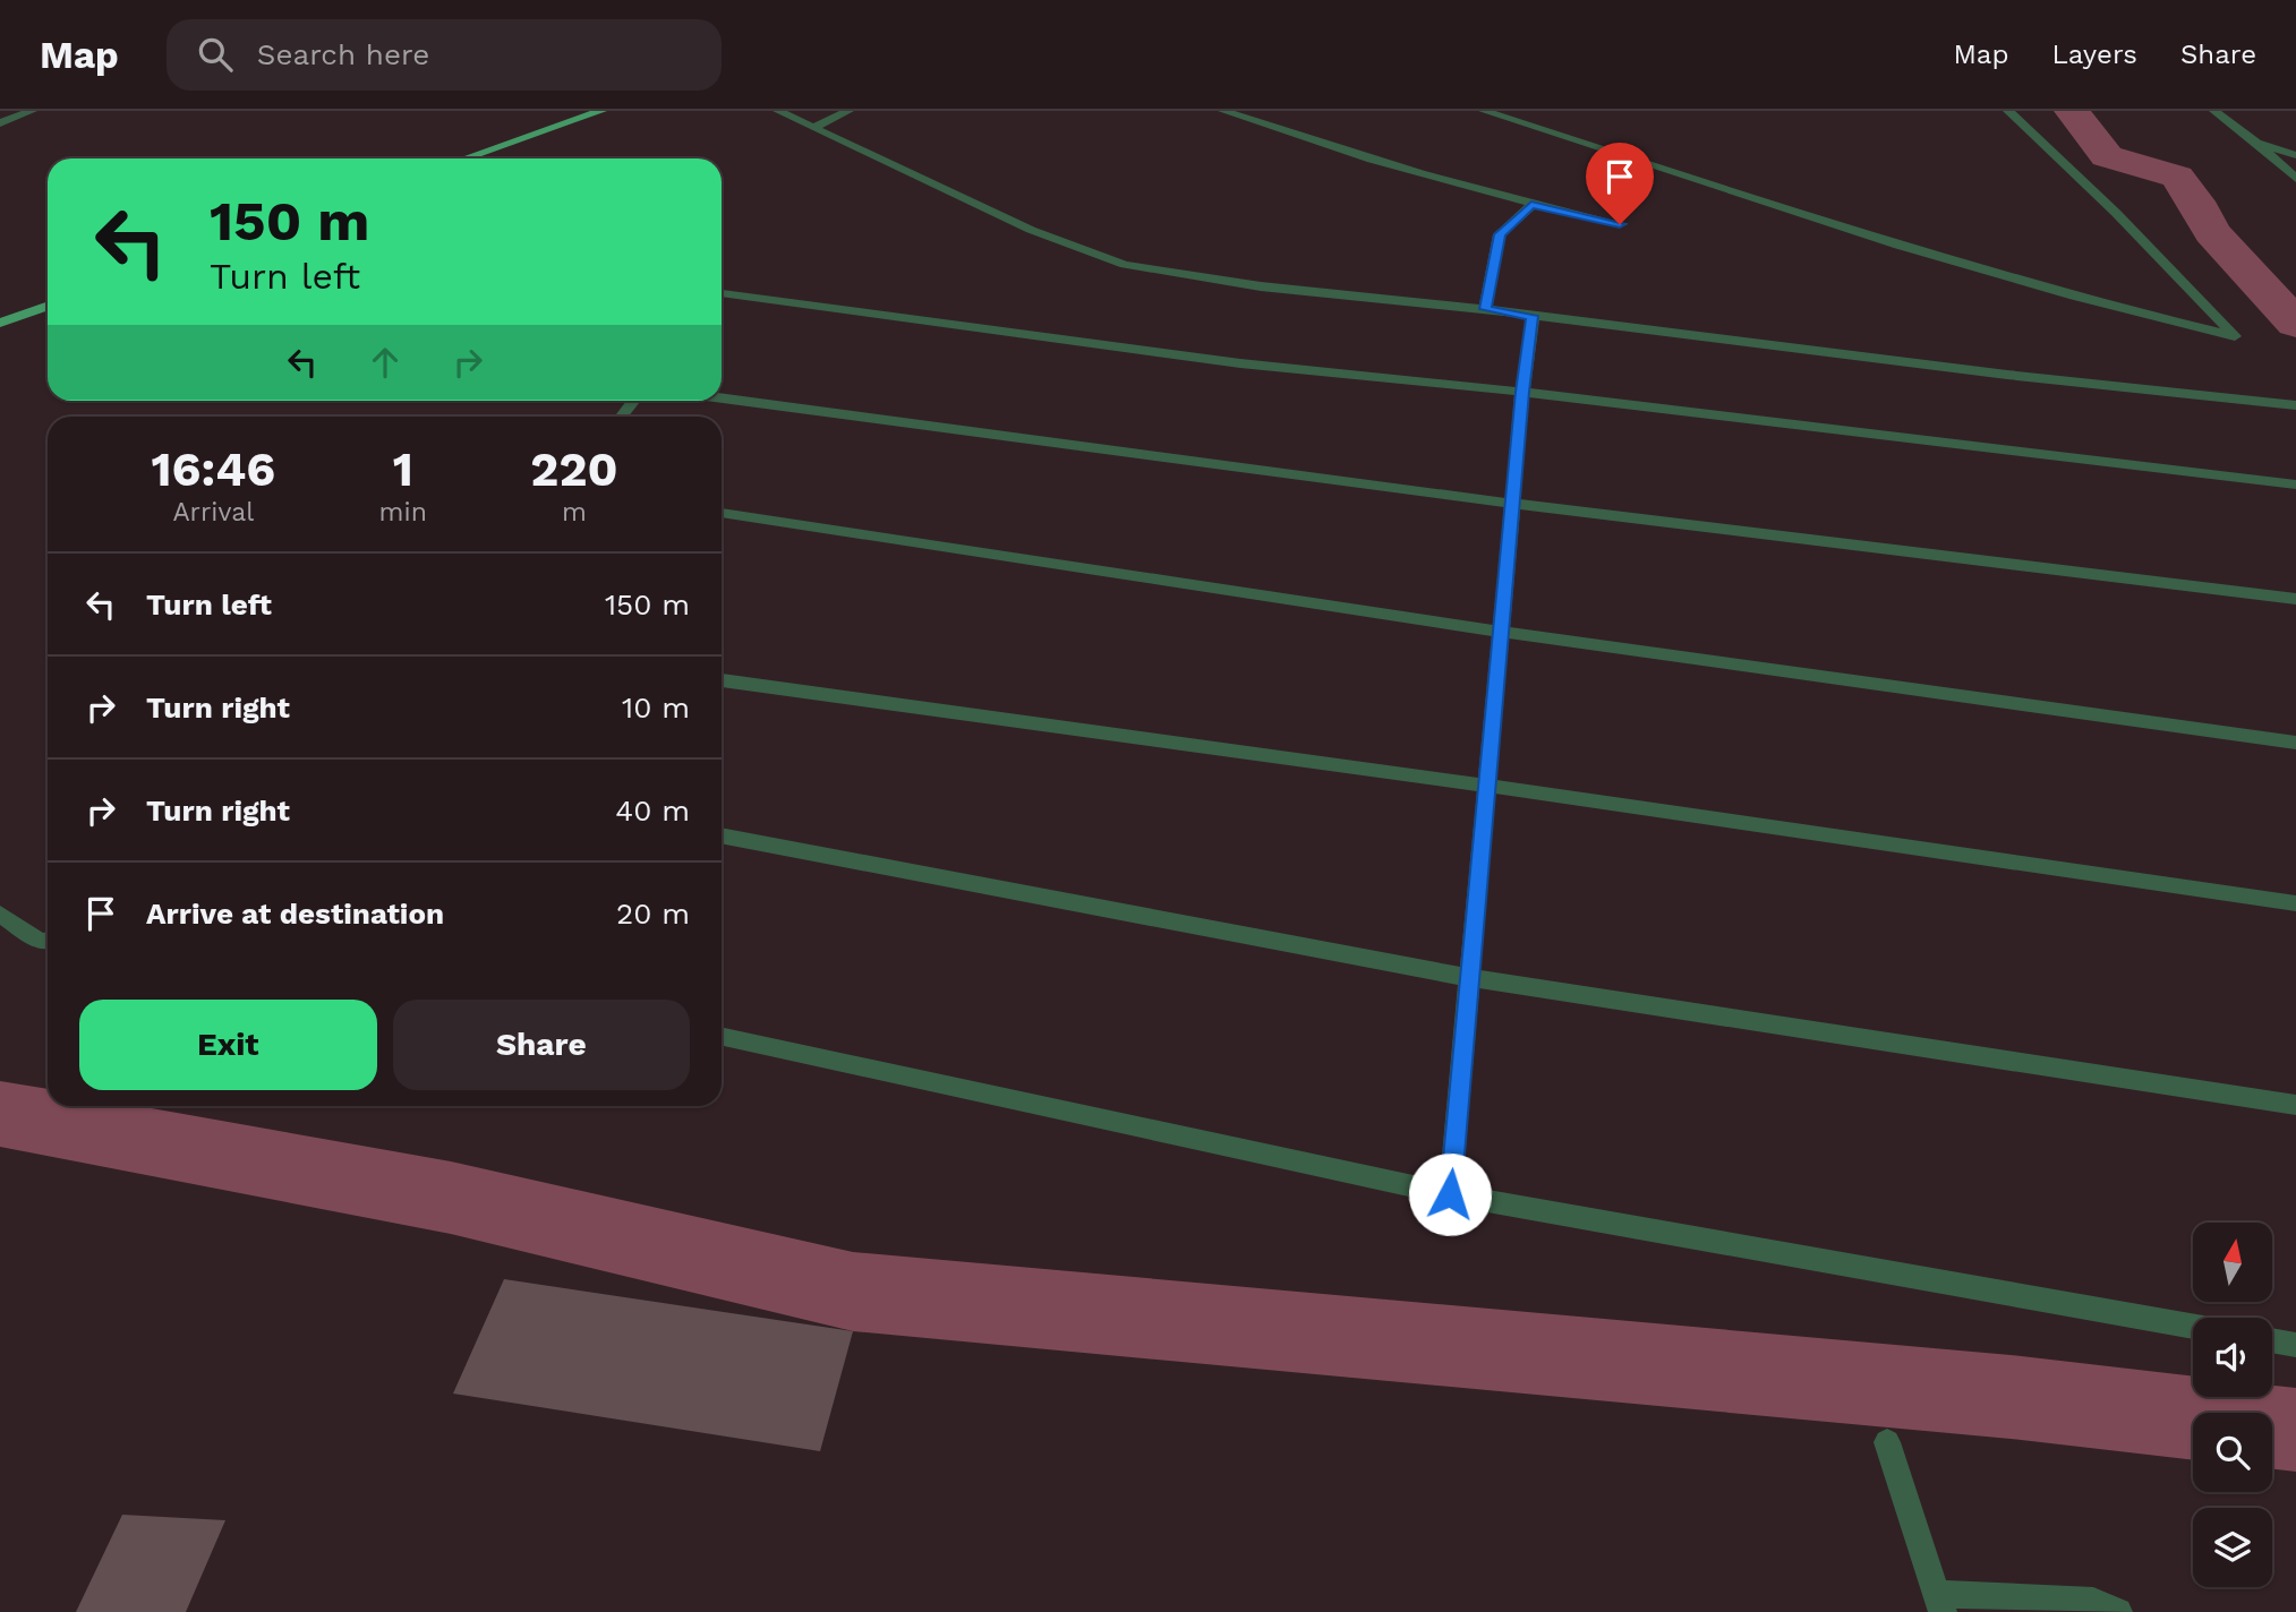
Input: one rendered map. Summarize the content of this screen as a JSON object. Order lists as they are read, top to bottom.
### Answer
{
  "north": "top",
  "page": {
    "header": "Map",
    "search": "Search here",
    "nav": ["Map", "Layers", "Share"],
    "turn": ["150 m", "Turn left"],
    "eta": [
      "16:46",
      "Arrival",
      "1",
      "min",
      "220",
      "m"
    ],
    "list": [
      {
        "name": "Turn left",
        "value": "150 m"
      },
      {
        "name": "Turn right",
        "value": "10 m"
      },
      {
        "name": "Turn right",
        "value": "40 m"
      },
      {
        "name": "Arrive at destination",
        "value": "20 m"
      }
    ],
    "buttons": ["Exit", "Share"]
  }
}
